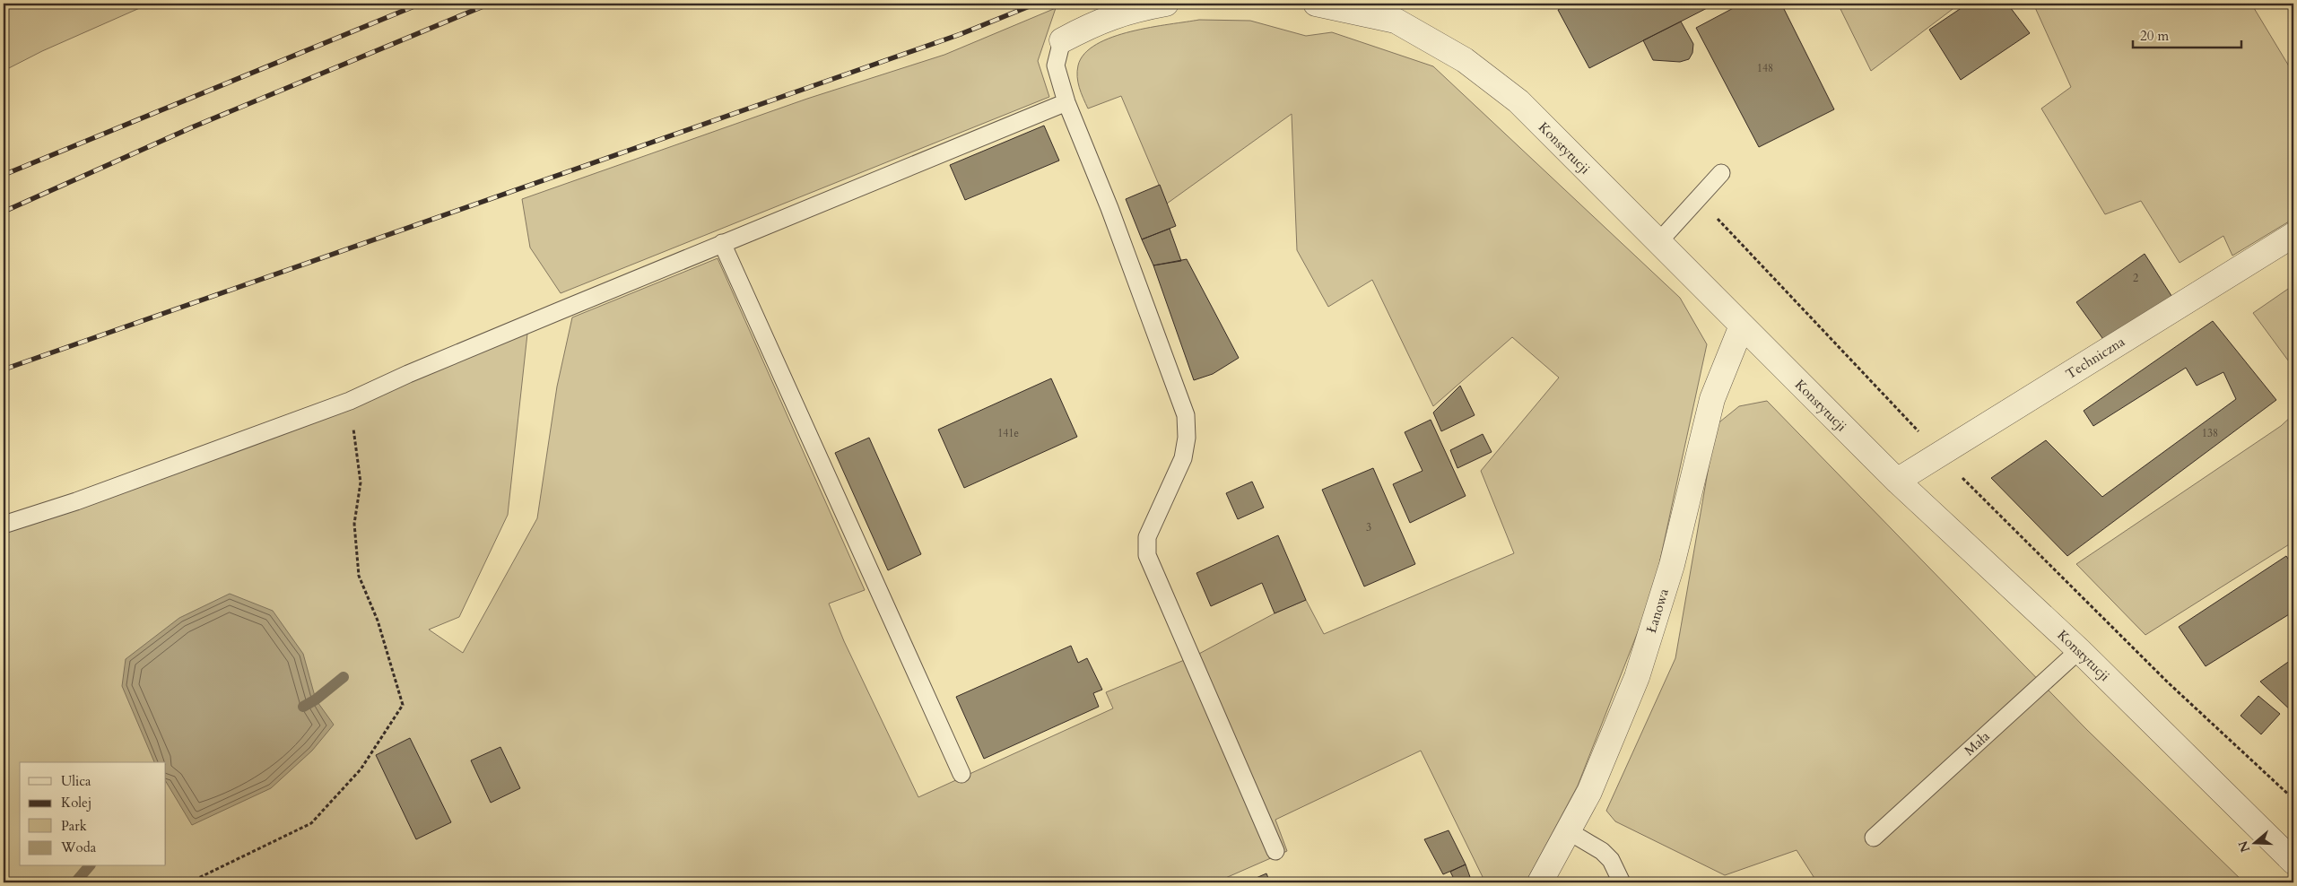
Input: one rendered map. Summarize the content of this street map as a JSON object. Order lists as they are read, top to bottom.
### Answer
{
  "streets": {
    "street": ["Konstytucji", "Techniczna", "Łanowa"],
    "lane": ["Mała"]
  },
  "crossings": [
    ["Konstytucji", "Techniczna"],
    ["Konstytucji", "Łanowa"],
    ["Konstytucji", "Mała"]
  ],
  "house_numbers": [
    "148",
    "2",
    "141e",
    "138",
    "3"
  ],
  "legend": [
    "Ulica",
    "Kolej",
    "Park",
    "Woda"
  ],
  "scale_bar": "20 m",
  "north": "left"
}
